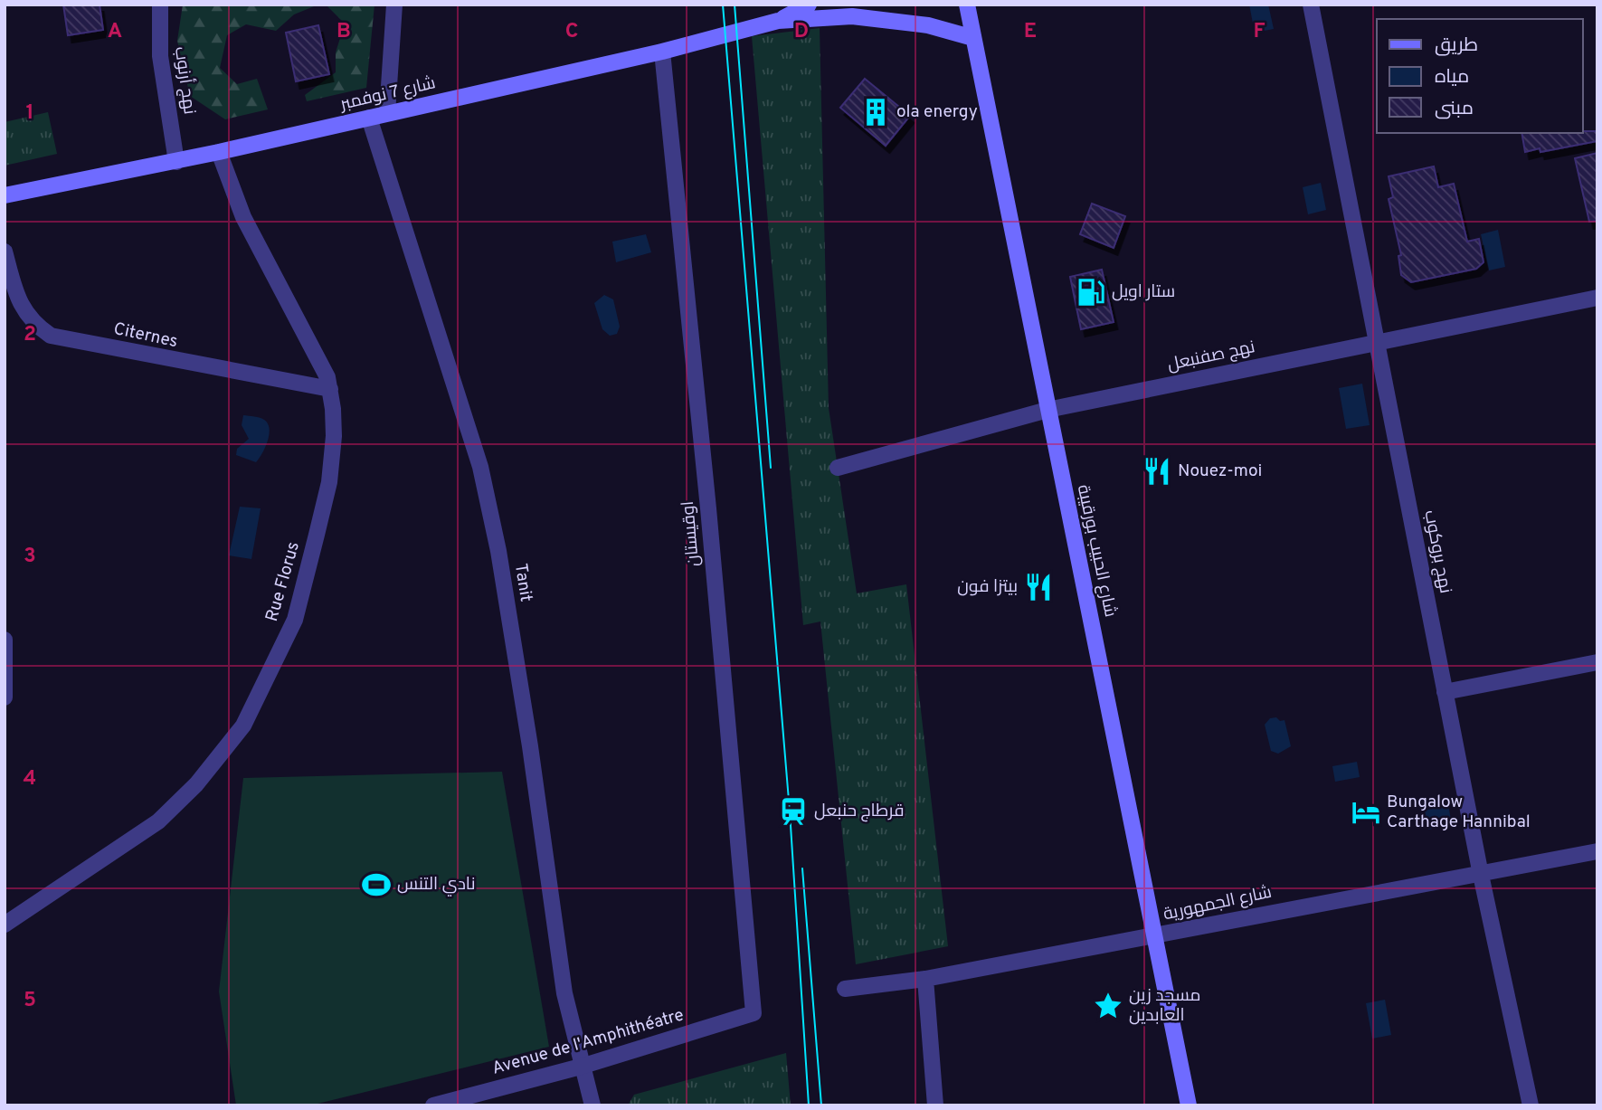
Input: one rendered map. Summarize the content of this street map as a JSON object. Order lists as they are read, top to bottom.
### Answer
{
  "streets": {
    "main road": ["شارع 7 نوفمبر", "شارع الحبيب بورقيبة"],
    "street": [
      "نهج أرنوب",
      "Citernes",
      "نهج صفنبعل",
      "اوقيستان",
      "نهج بروكوب",
      "Rue Florus",
      "Tanit",
      "شارع الجمهورية",
      "Avenue de l'Amphithéatre"
    ]
  },
  "crossings": [
    ["نهج أرنوب", "شارع 7 نوفمبر"],
    ["شارع 7 نوفمبر", "اوقيستان"],
    ["شارع 7 نوفمبر", "شارع الحبيب بورقيبة"],
    ["شارع 7 نوفمبر", "Rue Florus"],
    ["شارع 7 نوفمبر", "Tanit"],
    ["Citernes", "Rue Florus"],
    ["نهج صفنبعل", "شارع الحبيب بورقيبة"],
    ["نهج صفنبعل", "نهج بروكوب"],
    ["اوقيستان", "Avenue de l'Amphithéatre"],
    ["شارع الحبيب بورقيبة", "شارع الجمهورية"],
    ["نهج بروكوب", "شارع الجمهورية"],
    ["Tanit", "Avenue de l'Amphithéatre"]
  ],
  "places": {
    "building": ["ola energy"],
    "fuel station": ["ستار اويل"],
    "restaurant": ["Nouez-moi", "بيتزا فون"],
    "station": ["قرطاج حنبعل"],
    "hotel": ["Bungalow Carthage Hannibal"],
    "sports": ["نادي التنس"],
    "place": ["مسجد زين العابدين"]
  },
  "legend": ["طريق", "مياه", "مبنى"],
  "grid": {
    "columns": [
      "A",
      "B",
      "C",
      "D",
      "E",
      "F"
    ],
    "rows": [
      "1",
      "2",
      "3",
      "4",
      "5"
    ]
  }
}
